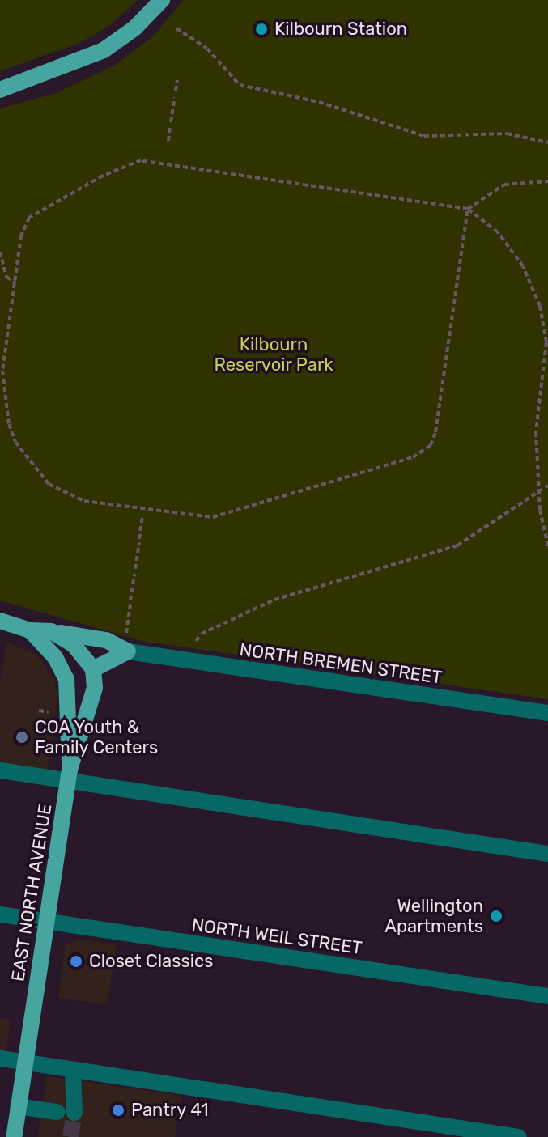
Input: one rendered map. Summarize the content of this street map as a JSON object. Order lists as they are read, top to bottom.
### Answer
{
  "streets": {
    "main road": ["EAST NORTH AVENUE"],
    "street": ["NORTH BREMEN STREET", "NORTH WEIL STREET"]
  },
  "crossings": [
    ["NORTH BREMEN STREET", "EAST NORTH AVENUE"],
    ["EAST NORTH AVENUE", "NORTH WEIL STREET"]
  ],
  "parks": ["Kilbourn Reservoir Park"],
  "places": [
    "Kilbourn Station",
    "COA Youth & Family Centers",
    "Wellington Apartments",
    "Closet Classics",
    "Pantry 41"
  ]
}
